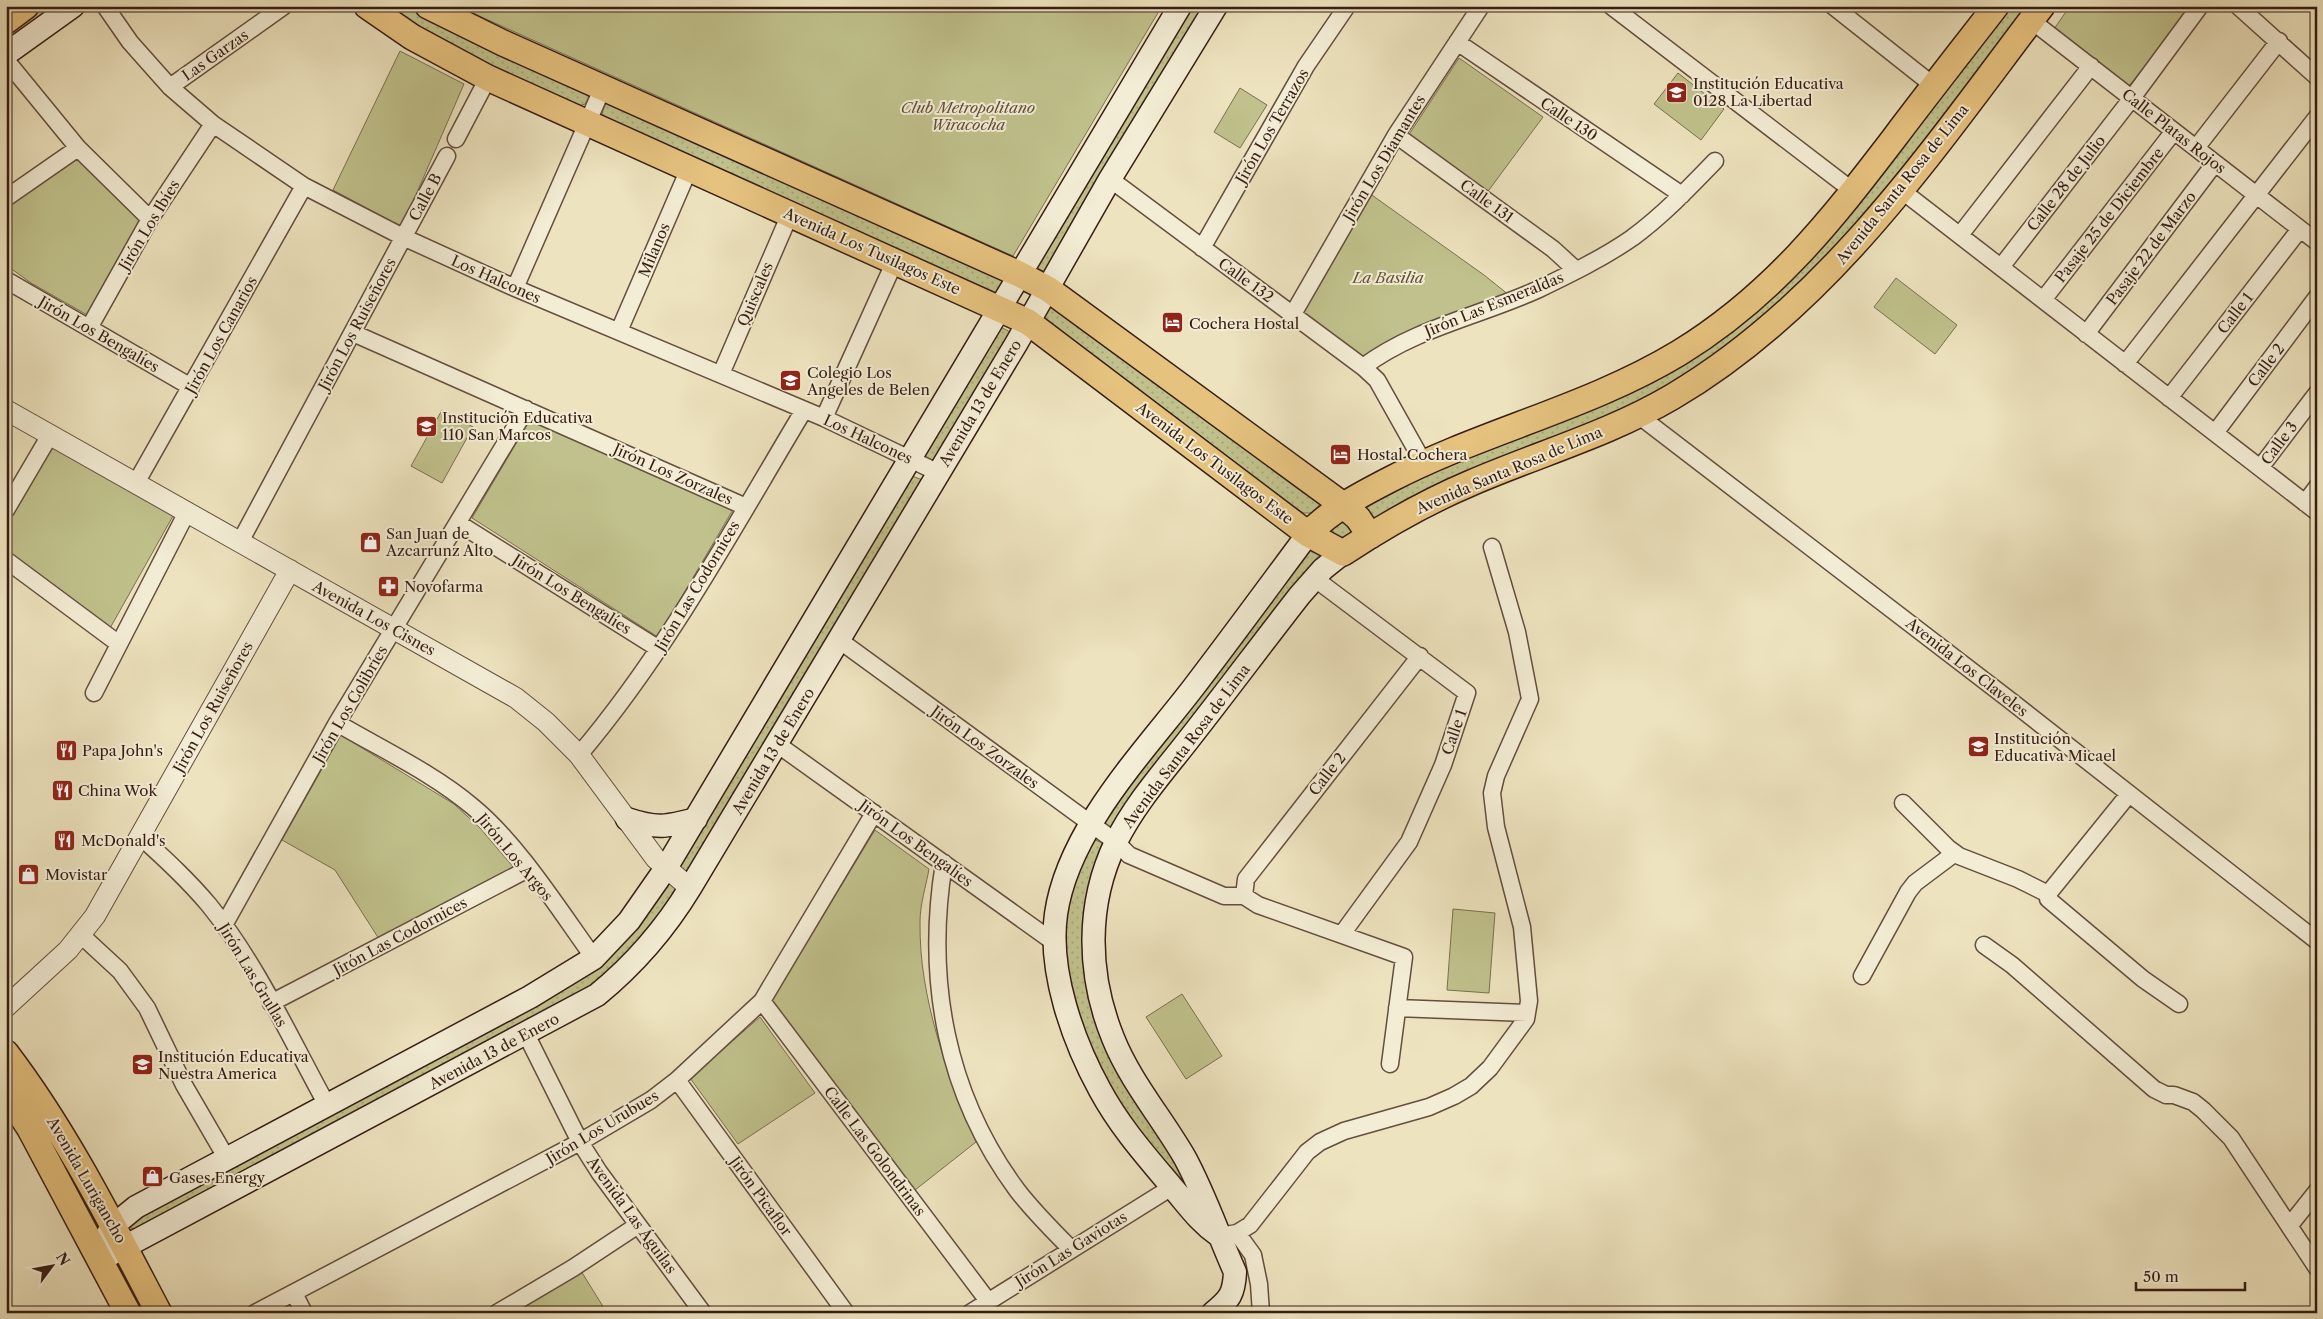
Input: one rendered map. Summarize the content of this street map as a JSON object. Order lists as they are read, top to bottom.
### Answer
{
  "streets": {
    "main road": [
      "Avenida Santa Rosa de Lima",
      "Avenida Los Tusilagos Este",
      "Avenida 13 de Enero",
      "Avenida Lurigancho"
    ],
    "street": [
      "Las Garzas",
      "Calle 130",
      "Jirón Los Terrazos",
      "Calle Platas Rojos",
      "Jirón Los Diamantes",
      "Calle 28 de Julio",
      "Calle B",
      "Calle 131",
      "Pasaje 25 de Diciembre",
      "Jirón Los Ibíes",
      "Pasaje 22 de Marzo",
      "Milanos",
      "Los Halcones",
      "Calle 132",
      "Quiscales",
      "Jirón Las Esmeraldas",
      "Calle 1",
      "Jirón Los Ruiseñores",
      "Jirón Los Bengalíes",
      "Jirón Los Canarios",
      "Calle 2",
      "Calle 3",
      "Jirón Los Zorzales",
      "Jirón Las Codornices",
      "Avenida Los Cisnes",
      "Avenida Los Claveles",
      "Jirón Los Colibríes",
      "Jirón Los Argos",
      "Jirón Las Grullas",
      "Jirón Los Urubues",
      "Calle Las Golondrinas",
      "Jirón Picaflor",
      "Avenida Las Águilas",
      "Jirón Las Gaviotas"
    ]
  },
  "crossings": [
    ["Las Garzas", "Los Halcones"],
    ["Calle 130", "Jirón Los Diamantes"],
    ["Calle 130", "Jirón Las Esmeraldas"],
    ["Jirón Los Terrazos", "Calle 132"],
    ["Calle Platas Rojos", "Calle 28 de Julio"],
    ["Calle Platas Rojos", "Avenida Santa Rosa de Lima"],
    ["Calle Platas Rojos", "Pasaje 25 de Diciembre"],
    ["Calle Platas Rojos", "Pasaje 22 de Marzo"],
    ["Calle Platas Rojos", "Calle 1"],
    ["Jirón Los Diamantes", "Calle 131"],
    ["Jirón Los Diamantes", "Calle 132"],
    ["Avenida Santa Rosa de Lima", "Avenida Los Tusilagos Este"],
    ["Avenida Santa Rosa de Lima", "Calle 132"],
    ["Avenida Santa Rosa de Lima", "Calle 1"],
    ["Avenida Santa Rosa de Lima", "Jirón Los Bengalíes"],
    ["Avenida Santa Rosa de Lima", "Jirón Los Zorzales"],
    ["Avenida Santa Rosa de Lima", "Avenida Los Claveles"],
    ["Avenida Santa Rosa de Lima", "Jirón Las Gaviotas"],
    ["Calle B", "Los Halcones"],
    ["Calle B", "Jirón Los Ruiseñores"],
    ["Calle 131", "Jirón Las Esmeraldas"],
    ["Jirón Los Ibíes", "Los Halcones"],
    ["Jirón Los Ibíes", "Jirón Los Bengalíes"],
    ["Milanos", "Avenida Los Tusilagos Este"],
    ["Milanos", "Los Halcones"],
    ["Avenida Los Tusilagos Este", "Quiscales"],
    ["Avenida Los Tusilagos Este", "Avenida 13 de Enero"],
    ["Los Halcones", "Quiscales"],
    ["Los Halcones", "Jirón Los Ruiseñores"],
    ["Los Halcones", "Jirón Los Canarios"],
    ["Los Halcones", "Avenida 13 de Enero"],
    ["Los Halcones", "Jirón Las Codornices"],
    ["Calle 132", "Jirón Las Esmeraldas"],
    ["Calle 132", "Avenida 13 de Enero"],
    ["Calle 1", "Calle 2"],
    ["Jirón Los Ruiseñores", "Jirón Los Zorzales"],
    ["Jirón Los Ruiseñores", "Avenida Los Cisnes"],
    ["Jirón Los Ruiseñores", "Jirón Las Grullas"],
    ["Jirón Los Bengalíes", "Jirón Los Canarios"],
    ["Jirón Los Bengalíes", "Avenida 13 de Enero"],
    ["Jirón Los Bengalíes", "Jirón Las Codornices"],
    ["Jirón Los Bengalíes", "Jirón Los Colibríes"],
    ["Jirón Los Bengalíes", "Jirón Los Urubues"],
    ["Jirón Los Canarios", "Avenida Los Cisnes"],
    ["Calle 2", "Jirón Los Zorzales"],
    ["Avenida 13 de Enero", "Jirón Los Zorzales"],
    ["Avenida 13 de Enero", "Avenida Los Cisnes"],
    ["Avenida 13 de Enero", "Jirón Los Argos"],
    ["Avenida 13 de Enero", "Jirón Las Grullas"],
    ["Avenida 13 de Enero", "Avenida Lurigancho"],
    ["Avenida 13 de Enero", "Avenida Las Águilas"],
    ["Jirón Los Zorzales", "Jirón Las Codornices"],
    ["Jirón Los Zorzales", "Jirón Los Colibríes"],
    ["Jirón Las Codornices", "Avenida Los Cisnes"],
    ["Jirón Las Codornices", "Jirón Los Argos"],
    ["Jirón Las Codornices", "Jirón Las Grullas"],
    ["Avenida Los Cisnes", "Jirón Los Colibríes"],
    ["Jirón Los Colibríes", "Jirón Los Argos"],
    ["Jirón Los Colibríes", "Jirón Las Grullas"],
    ["Jirón Los Urubues", "Calle Las Golondrinas"],
    ["Jirón Los Urubues", "Jirón Picaflor"],
    ["Jirón Los Urubues", "Avenida Las Águilas"],
    ["Calle Las Golondrinas", "Jirón Las Gaviotas"]
  ],
  "parks": ["Club Metropolitano Wiracocha", "La Basilia"],
  "places": {
    "school or university": [
      "Institución Educativa 0128 La Libertad",
      "Colegio Los Angeles de Belen",
      "Institución Educativa 110 San Marcos",
      "Institución Educativa Micael",
      "Institución Educativa Nuestra America"
    ],
    "hotel": ["Cochera Hostal", "Hostal Cochera"],
    "shop": ["San Juan de Azcarrunz Alto", "Movistar", "Gases Energy"],
    "pharmacy": ["Novofarma"],
    "restaurant": ["Papa John's", "China Wok", "McDonald's"]
  },
  "scale_bar": "50 m",
  "north": "top right"
}
